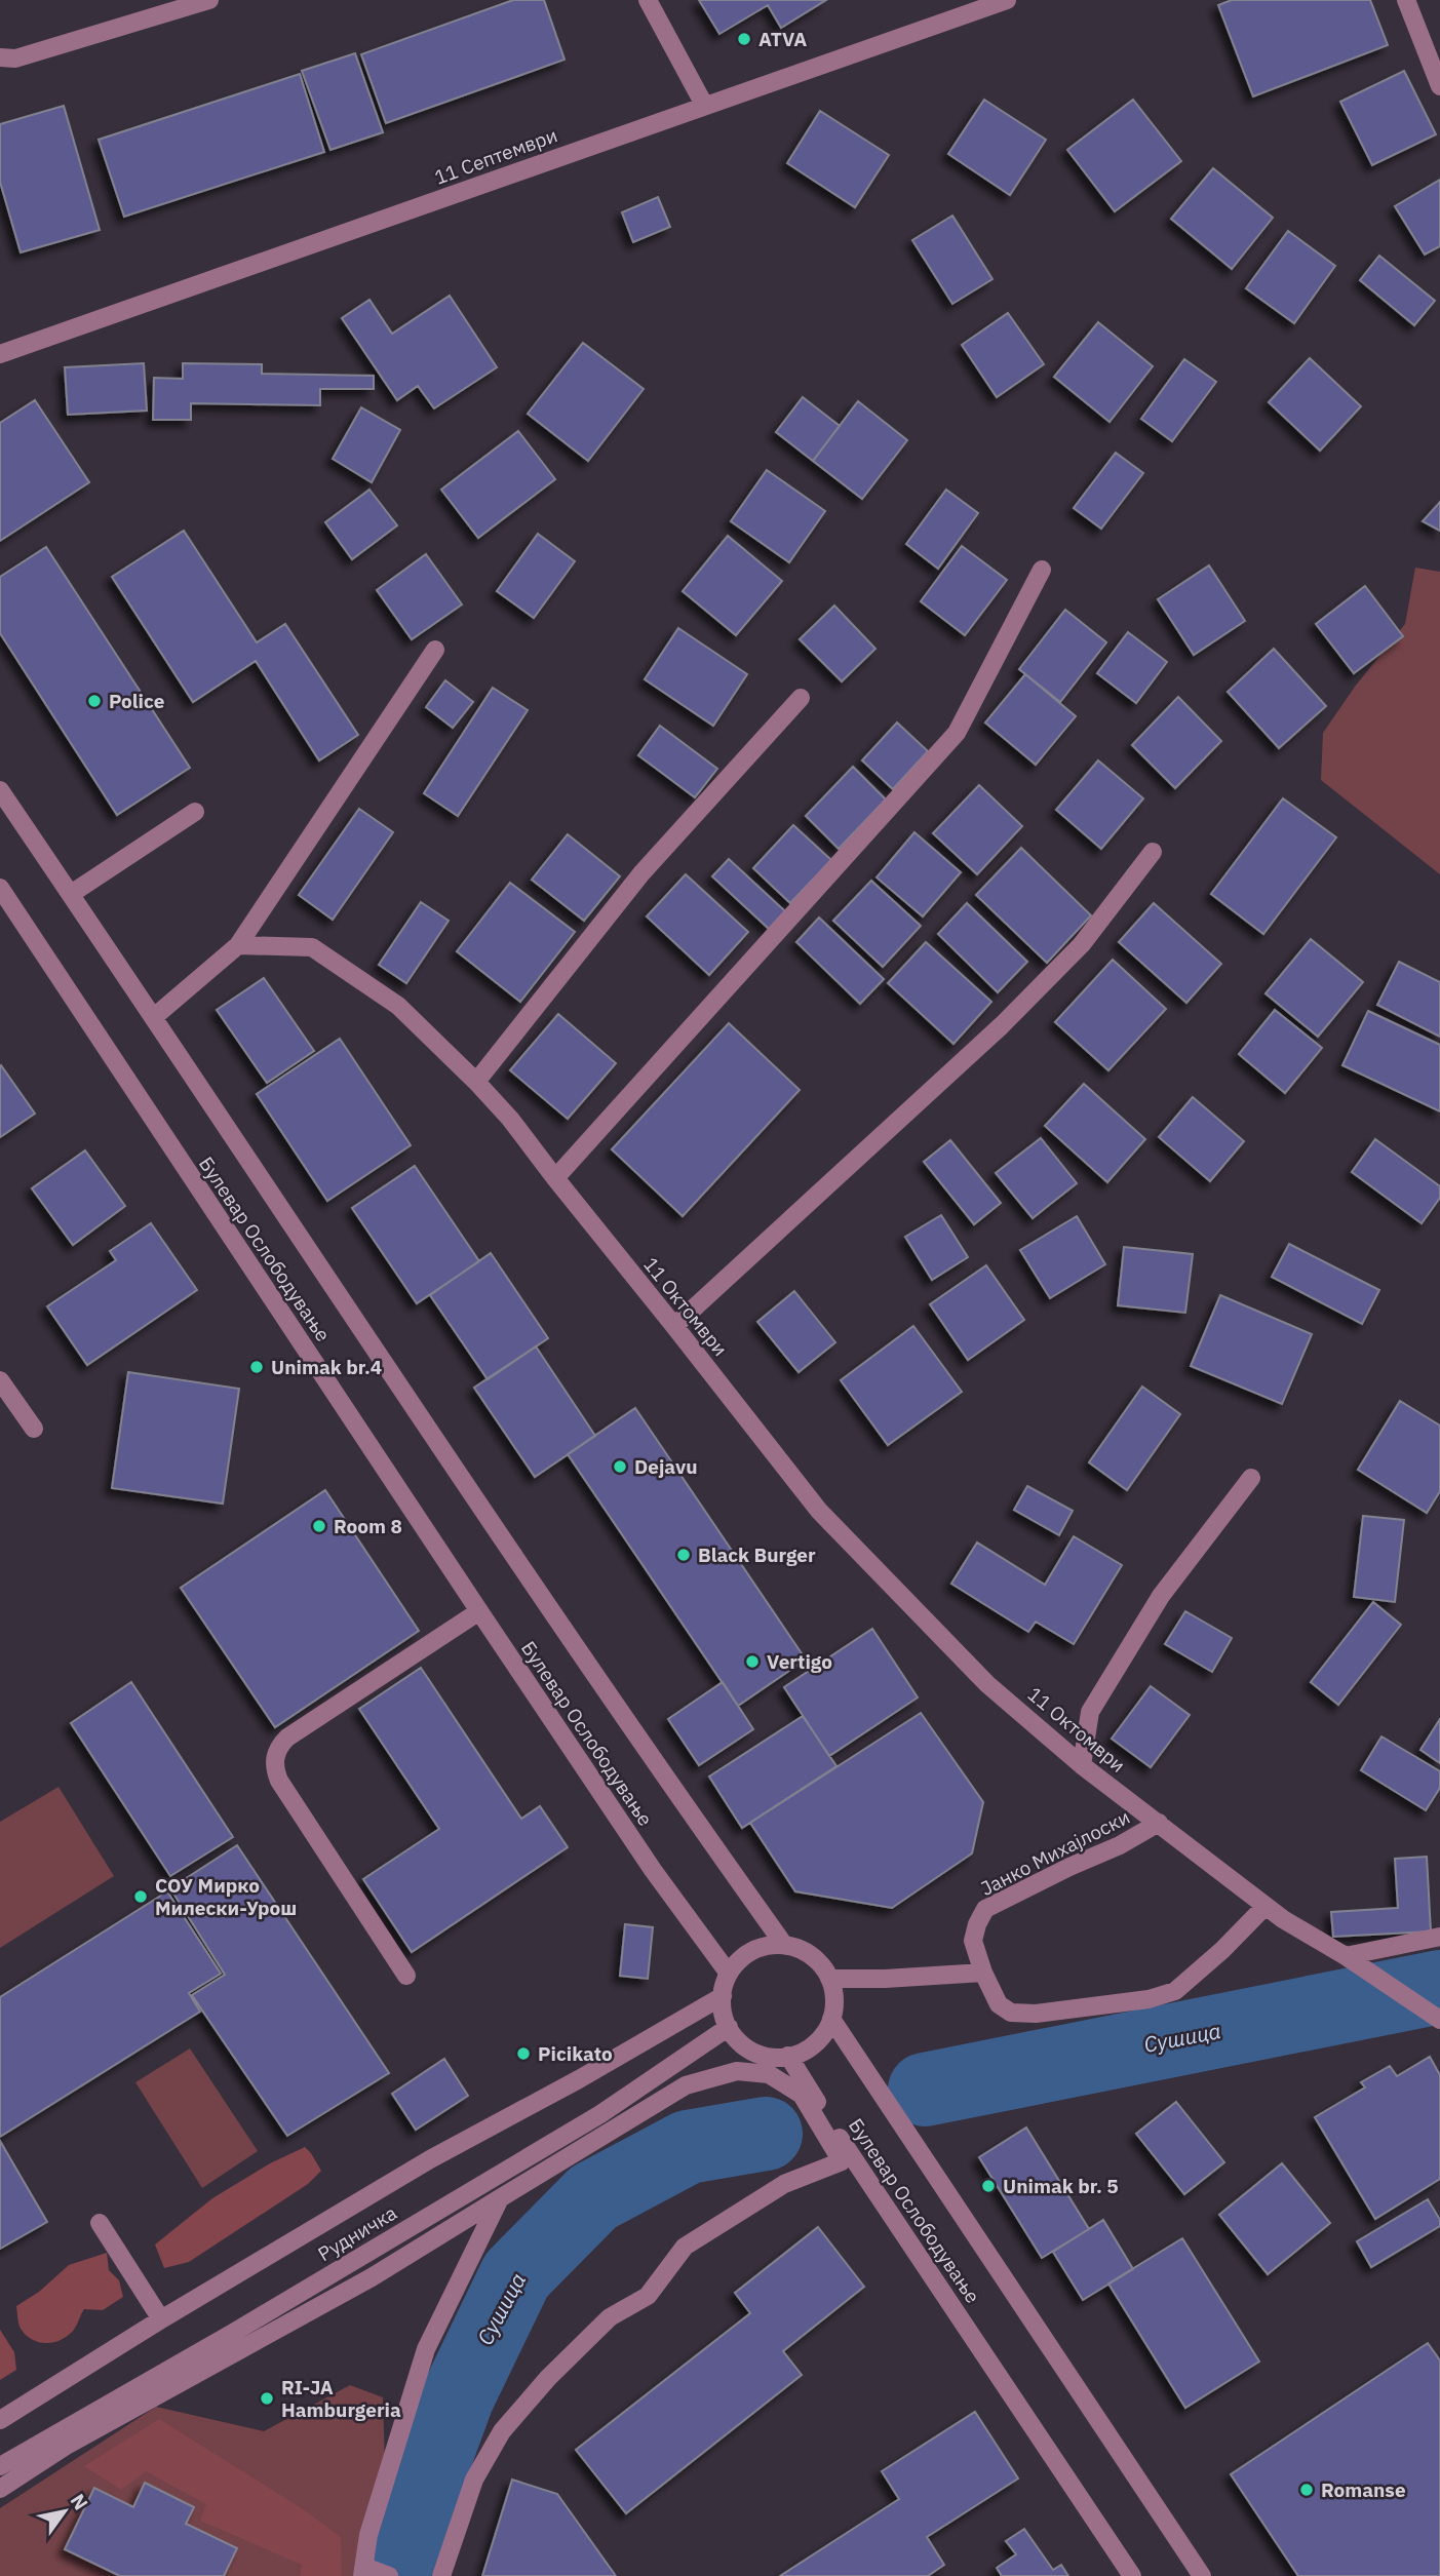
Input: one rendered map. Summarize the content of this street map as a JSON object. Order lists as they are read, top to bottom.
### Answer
{
  "streets": {
    "street": [
      "11 Септември",
      "Булевар Ослободување",
      "11 Октомври",
      "Јанко Михајлоски",
      "Рудничка"
    ]
  },
  "crossings": [
    ["Булевар Ослободување", "Рудничка"],
    ["11 Октомври", "Јанко Михајлоски"]
  ],
  "water": ["Сушица"],
  "places": [
    "ATVA",
    "Police",
    "Unimak br.4",
    "Dejavu",
    "Room 8",
    "Black Burger",
    "Vertigo",
    "СОУ Мирко Милески-Урош",
    "Picikato",
    "Unimak br. 5",
    "RI-JA Hamburgeria",
    "Romanse"
  ],
  "north": "top right"
}
